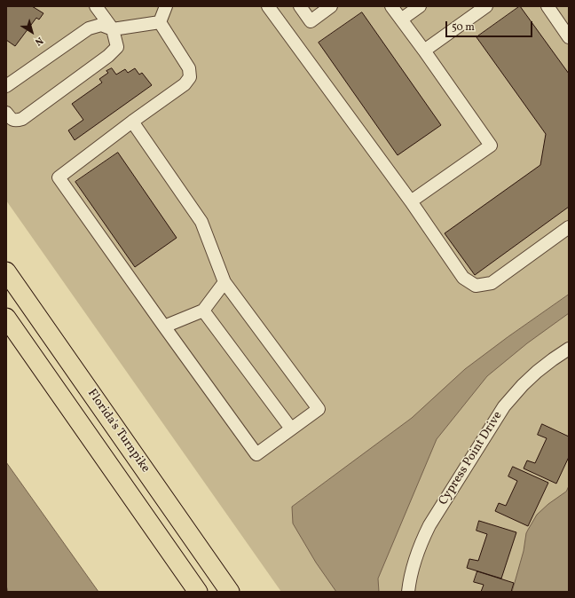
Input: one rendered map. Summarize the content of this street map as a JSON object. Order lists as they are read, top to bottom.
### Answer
{
  "streets": {
    "highway": ["Florida's Turnpike"],
    "street": ["Cypress Point Drive"]
  },
  "scale_bar": "50 m",
  "north": "bottom right"
}
